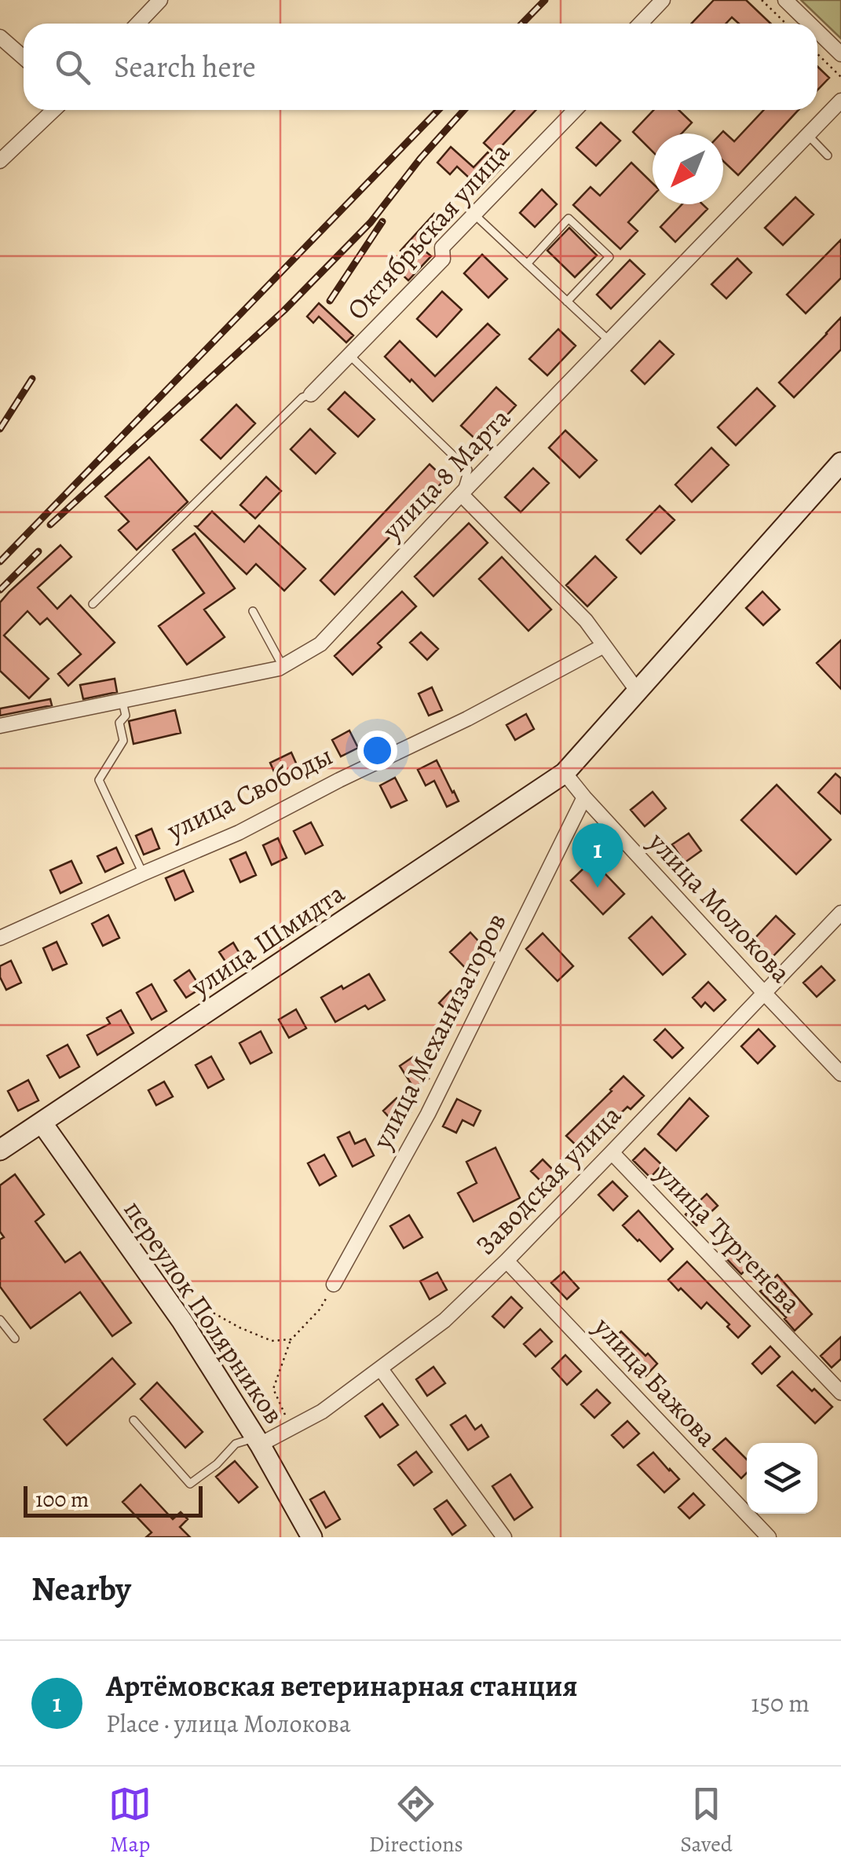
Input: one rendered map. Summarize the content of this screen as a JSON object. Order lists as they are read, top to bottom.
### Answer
{
  "streets": {
    "street": [
      "Октябрьская улица",
      "улица 8 Марта",
      "улица Свободы",
      "улица Молокова",
      "улица Шмидта",
      "улица Механизаторов",
      "Заводская улица",
      "улица Тургенева",
      "переулок Полярников",
      "улица Бажова"
    ]
  },
  "crossings": [
    ["улица Молокова", "улица Шмидта"],
    ["улица Молокова", "улица Механизаторов"],
    ["улица Молокова", "Заводская улица"],
    ["улица Шмидта", "переулок Полярников"],
    ["Заводская улица", "улица Тургенева"],
    ["Заводская улица", "переулок Полярников"],
    ["Заводская улица", "улица Бажова"]
  ],
  "scale_bar": "100 m",
  "north": "bottom left",
  "page": {
    "search": "Search here",
    "pins": "1",
    "scale": "100 m",
    "heading": "Nearby",
    "list": [
      {
        "mark": "1",
        "name": "Артёмовская ветеринарная станция",
        "note": "Place · улица Молокова",
        "value": "150 m"
      }
    ],
    "nav": ["Map", "Directions", "Saved"]
  }
}
